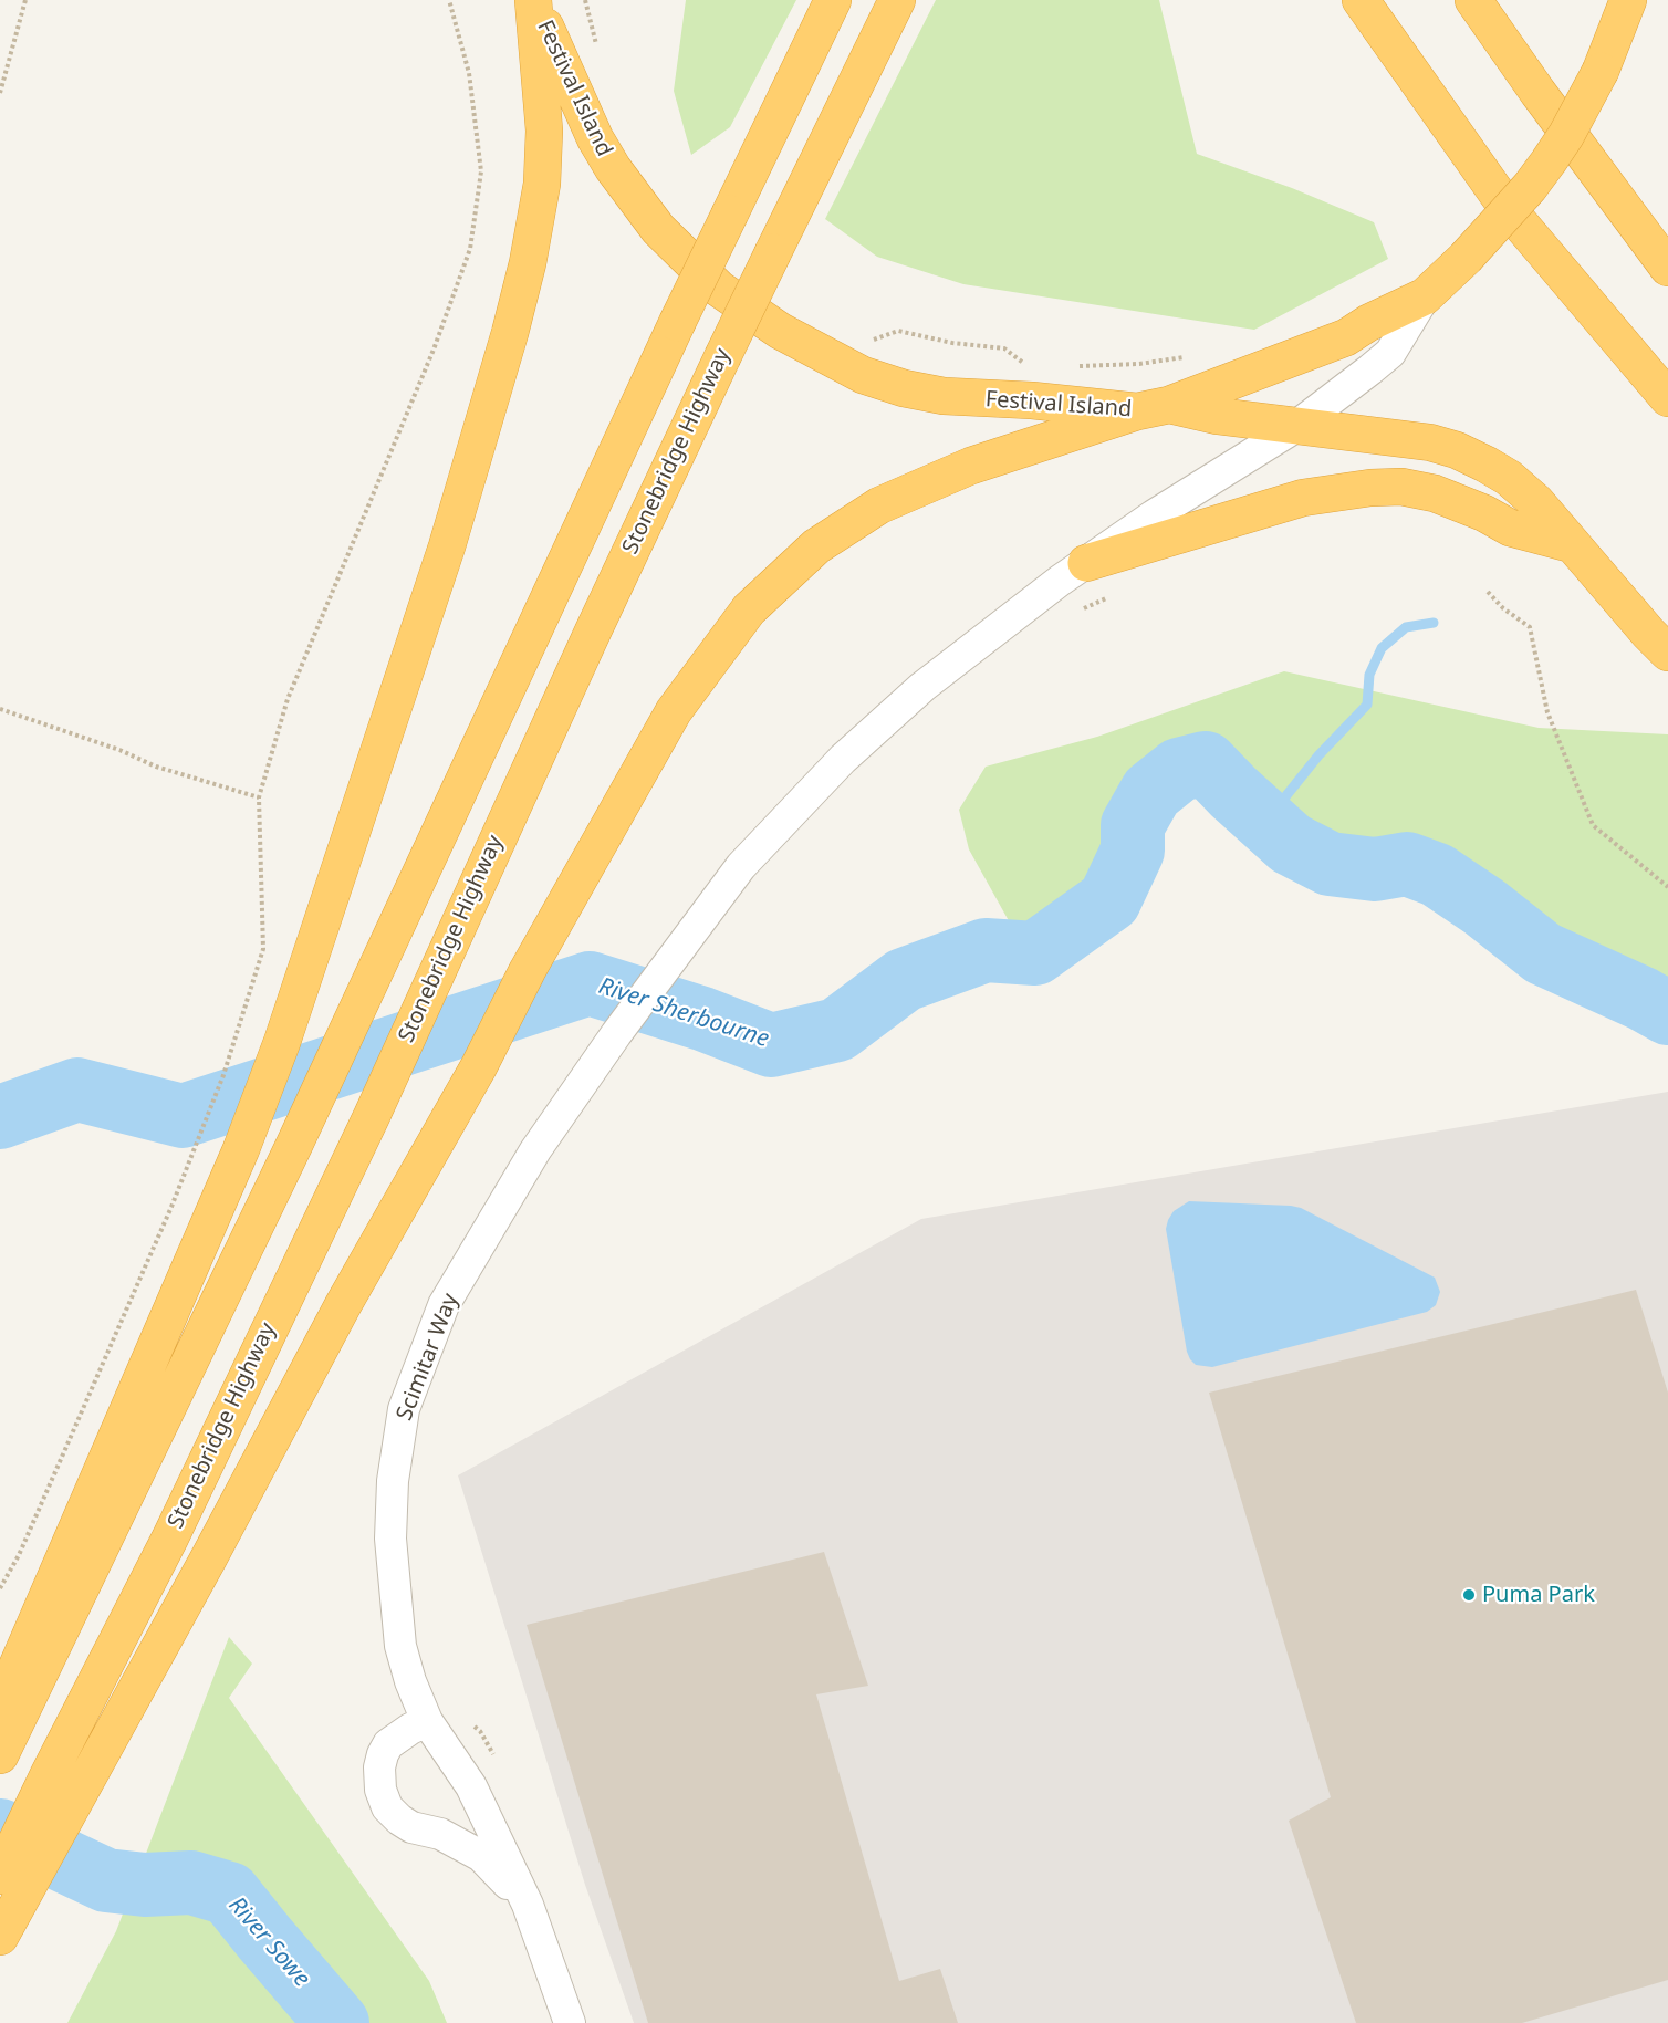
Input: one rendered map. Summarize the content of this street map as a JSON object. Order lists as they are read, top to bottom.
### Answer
{
  "streets": {
    "highway": ["Festival Island", "Stonebridge Highway"],
    "street": ["Scimitar Way"]
  },
  "crossings": [
    ["Festival Island", "Scimitar Way"]
  ],
  "water": ["River Sherbourne", "River Sowe"],
  "places": ["Puma Park"]
}
